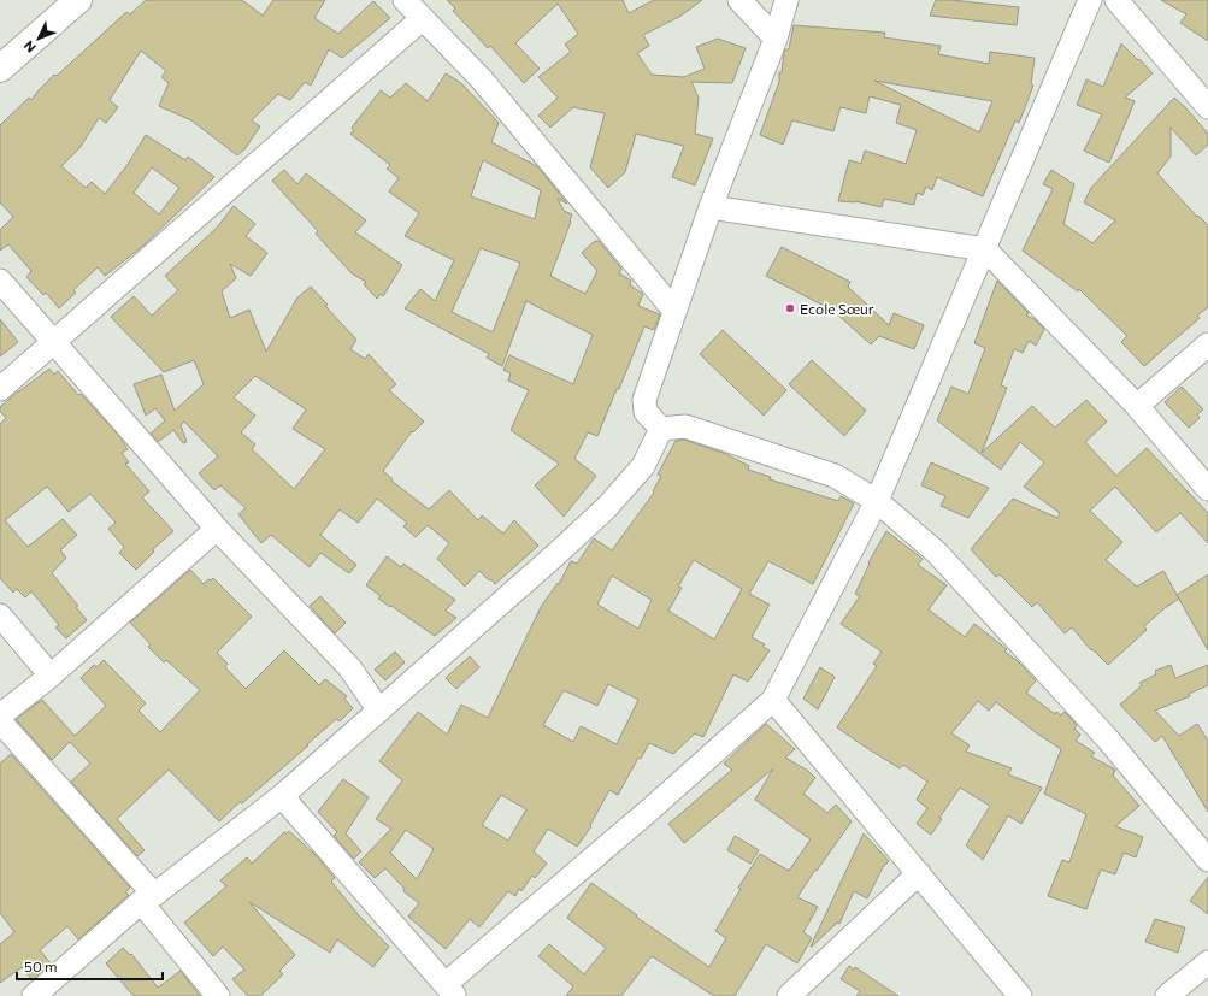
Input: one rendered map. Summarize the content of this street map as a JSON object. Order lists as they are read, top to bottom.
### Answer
{
  "places": ["Ecole Sœur"],
  "scale_bar": "50 m",
  "north": "bottom left"
}
